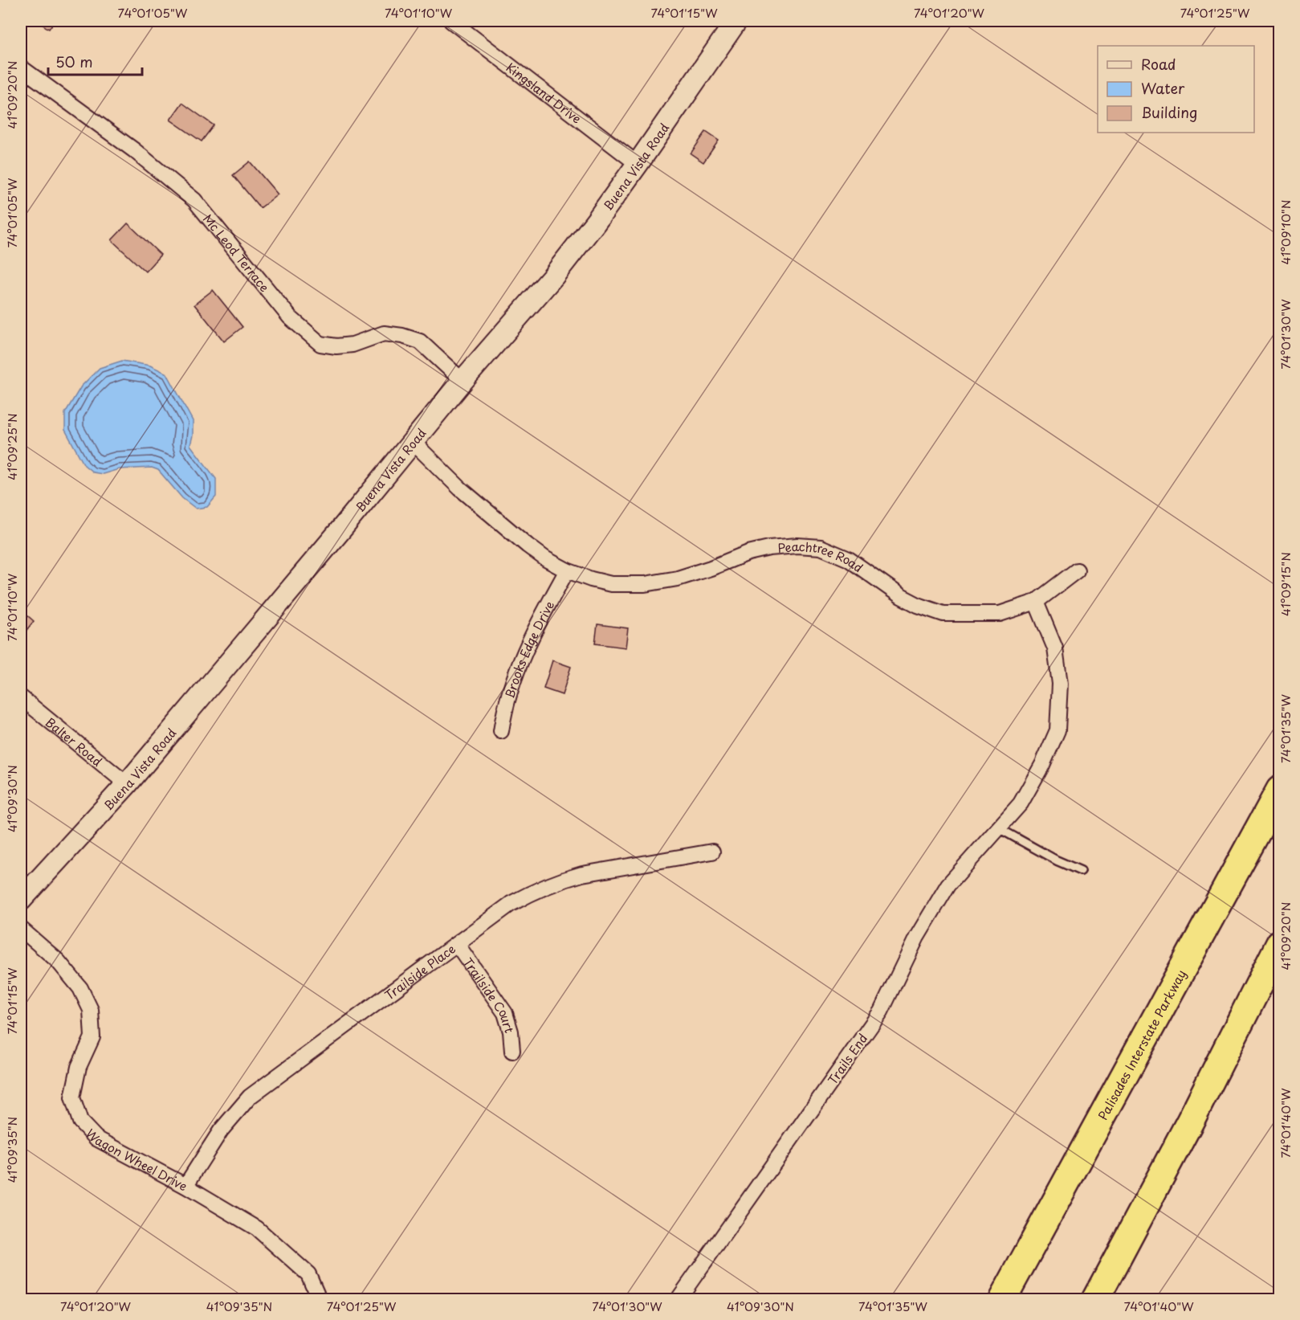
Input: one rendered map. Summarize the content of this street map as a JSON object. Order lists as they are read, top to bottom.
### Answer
{
  "streets": {
    "highway": ["Palisades Interstate Parkway"],
    "street": [
      "Kingsland Drive",
      "Buena Vista Road",
      "Mc Leod Terrace",
      "Peachtree Road",
      "Brooks Edge Drive",
      "Balter Road",
      "Trailside Place",
      "Trailside Court",
      "Trails End",
      "Wagon Wheel Drive"
    ]
  },
  "crossings": [
    ["Kingsland Drive", "Buena Vista Road"],
    ["Buena Vista Road", "Mc Leod Terrace"],
    ["Buena Vista Road", "Peachtree Road"],
    ["Buena Vista Road", "Balter Road"],
    ["Peachtree Road", "Brooks Edge Drive"],
    ["Peachtree Road", "Trails End"],
    ["Trailside Place", "Trailside Court"],
    ["Trailside Place", "Wagon Wheel Drive"]
  ],
  "legend": ["Road", "Water", "Building"],
  "scale_bar": "50 m",
  "coordinates": [
    "74°01'05\"W",
    "74°01'10\"W",
    "74°01'15\"W",
    "74°01'20\"W",
    "74°01'25\"W",
    "41°09'20\"N",
    "41°09'10\"N",
    "74°01'30\"W",
    "41°09'25\"N",
    "41°09'15\"N",
    "74°01'35\"W",
    "41°09'30\"N",
    "74°01'40\"W",
    "41°09'35\"N"
  ]
}
